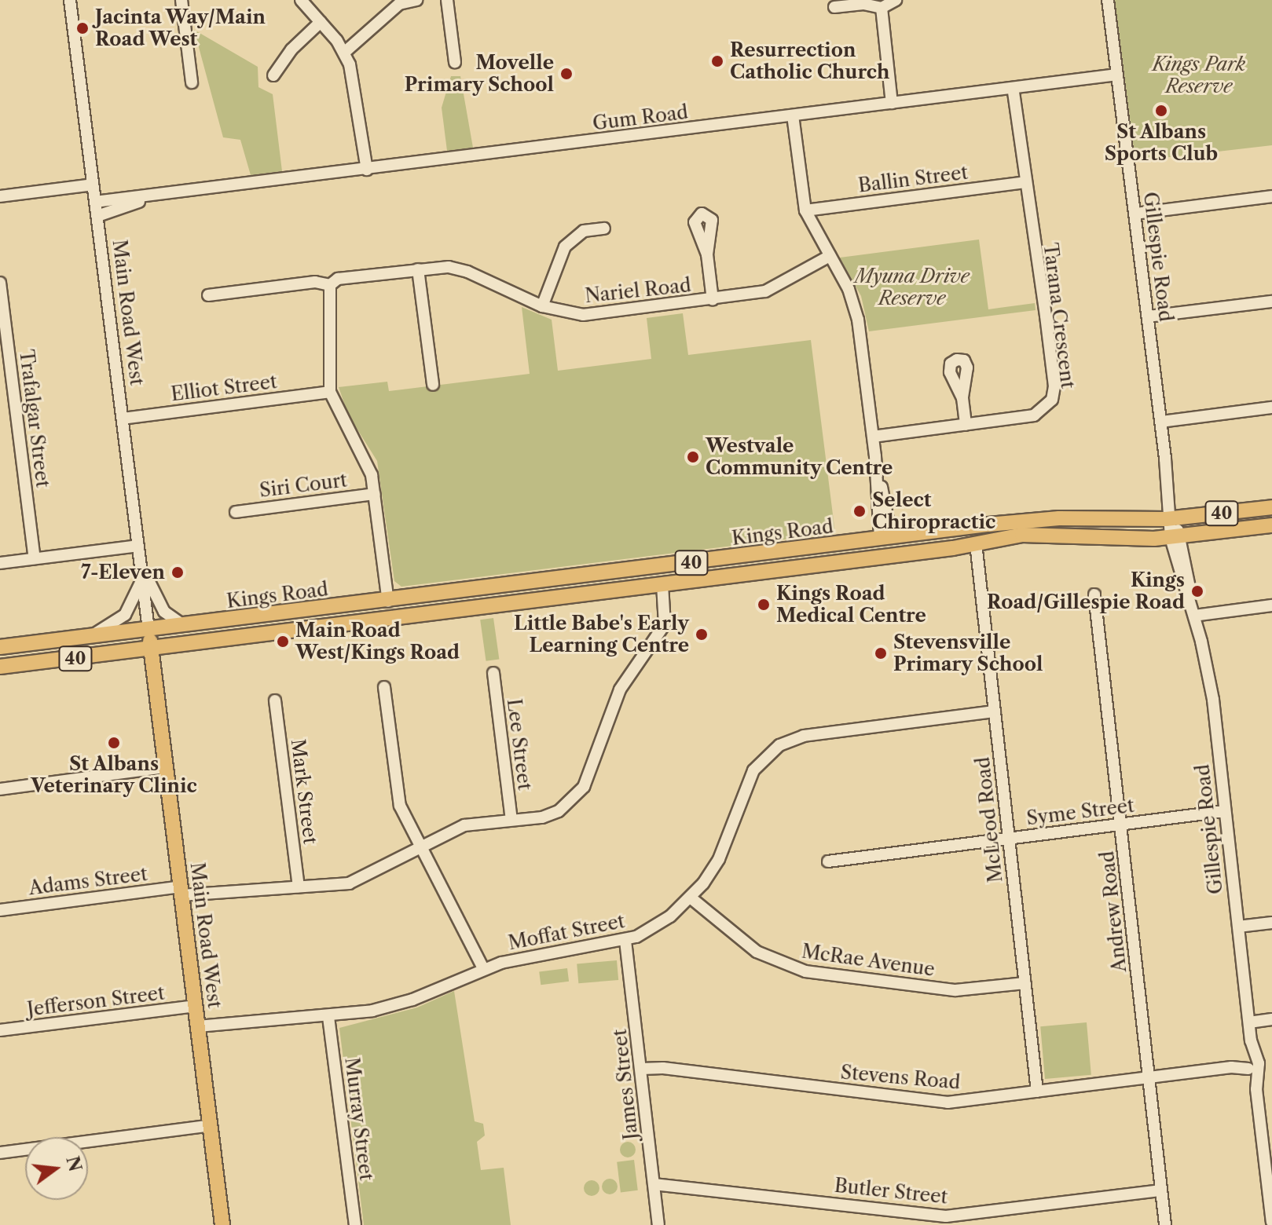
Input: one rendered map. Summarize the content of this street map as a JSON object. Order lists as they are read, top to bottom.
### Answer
{
  "streets": {
    "main road": ["Main Road West", "40", "Kings Road"],
    "street": [
      "Gum Road",
      "Ballin Street",
      "Gillespie Road",
      "Nariel Road",
      "Tarana Crescent",
      "Elliot Street",
      "Trafalgar Street",
      "Siri Court",
      "Lee Street",
      "Mark Street",
      "Syme Street",
      "McLeod Road",
      "Adams Street",
      "Andrew Road",
      "Moffat Street",
      "McRae Avenue",
      "Jefferson Street",
      "Stevens Road",
      "James Street",
      "Murray Street",
      "Butler Street"
    ]
  },
  "crossings": [
    ["Gum Road", "Gillespie Road"],
    ["Gum Road", "Main Road West"],
    ["Gum Road", "Tarana Crescent"],
    ["Ballin Street", "Tarana Crescent"],
    ["Gillespie Road", "Kings Road"],
    ["Gillespie Road", "Syme Street"],
    ["Gillespie Road", "Stevens Road"],
    ["Main Road West", "Elliot Street"],
    ["Main Road West", "40"],
    ["Main Road West", "Kings Road"],
    ["Main Road West", "Adams Street"],
    ["Main Road West", "Moffat Street"],
    ["Main Road West", "Jefferson Street"],
    ["40", "Kings Road"],
    ["Kings Road", "McLeod Road"],
    ["Kings Road", "Adams Street"],
    ["Lee Street", "Adams Street"],
    ["Mark Street", "Adams Street"],
    ["Syme Street", "McLeod Road"],
    ["Syme Street", "Andrew Road"],
    ["McLeod Road", "Moffat Street"],
    ["McLeod Road", "McRae Avenue"],
    ["McLeod Road", "Stevens Road"],
    ["Andrew Road", "Stevens Road"],
    ["Andrew Road", "Butler Street"],
    ["Moffat Street", "McRae Avenue"],
    ["Moffat Street", "James Street"],
    ["Moffat Street", "Murray Street"],
    ["Stevens Road", "James Street"],
    ["James Street", "Butler Street"]
  ],
  "parks": ["Kings Park Reserve", "Myuna Drive Reserve"],
  "places": [
    "Jacinta Way/Main Road West",
    "Resurrection Catholic Church",
    "Movelle Primary School",
    "St Albans Sports Club",
    "Westvale Community Centre",
    "Select Chiropractic",
    "7-Eleven",
    "Kings Road/Gillespie Road",
    "Kings Road Medical Centre",
    "Little Babe's Early Learning Centre",
    "Main Road West/Kings Road",
    "Stevensville Primary School",
    "St Albans Veterinary Clinic"
  ],
  "north": "right"
}
